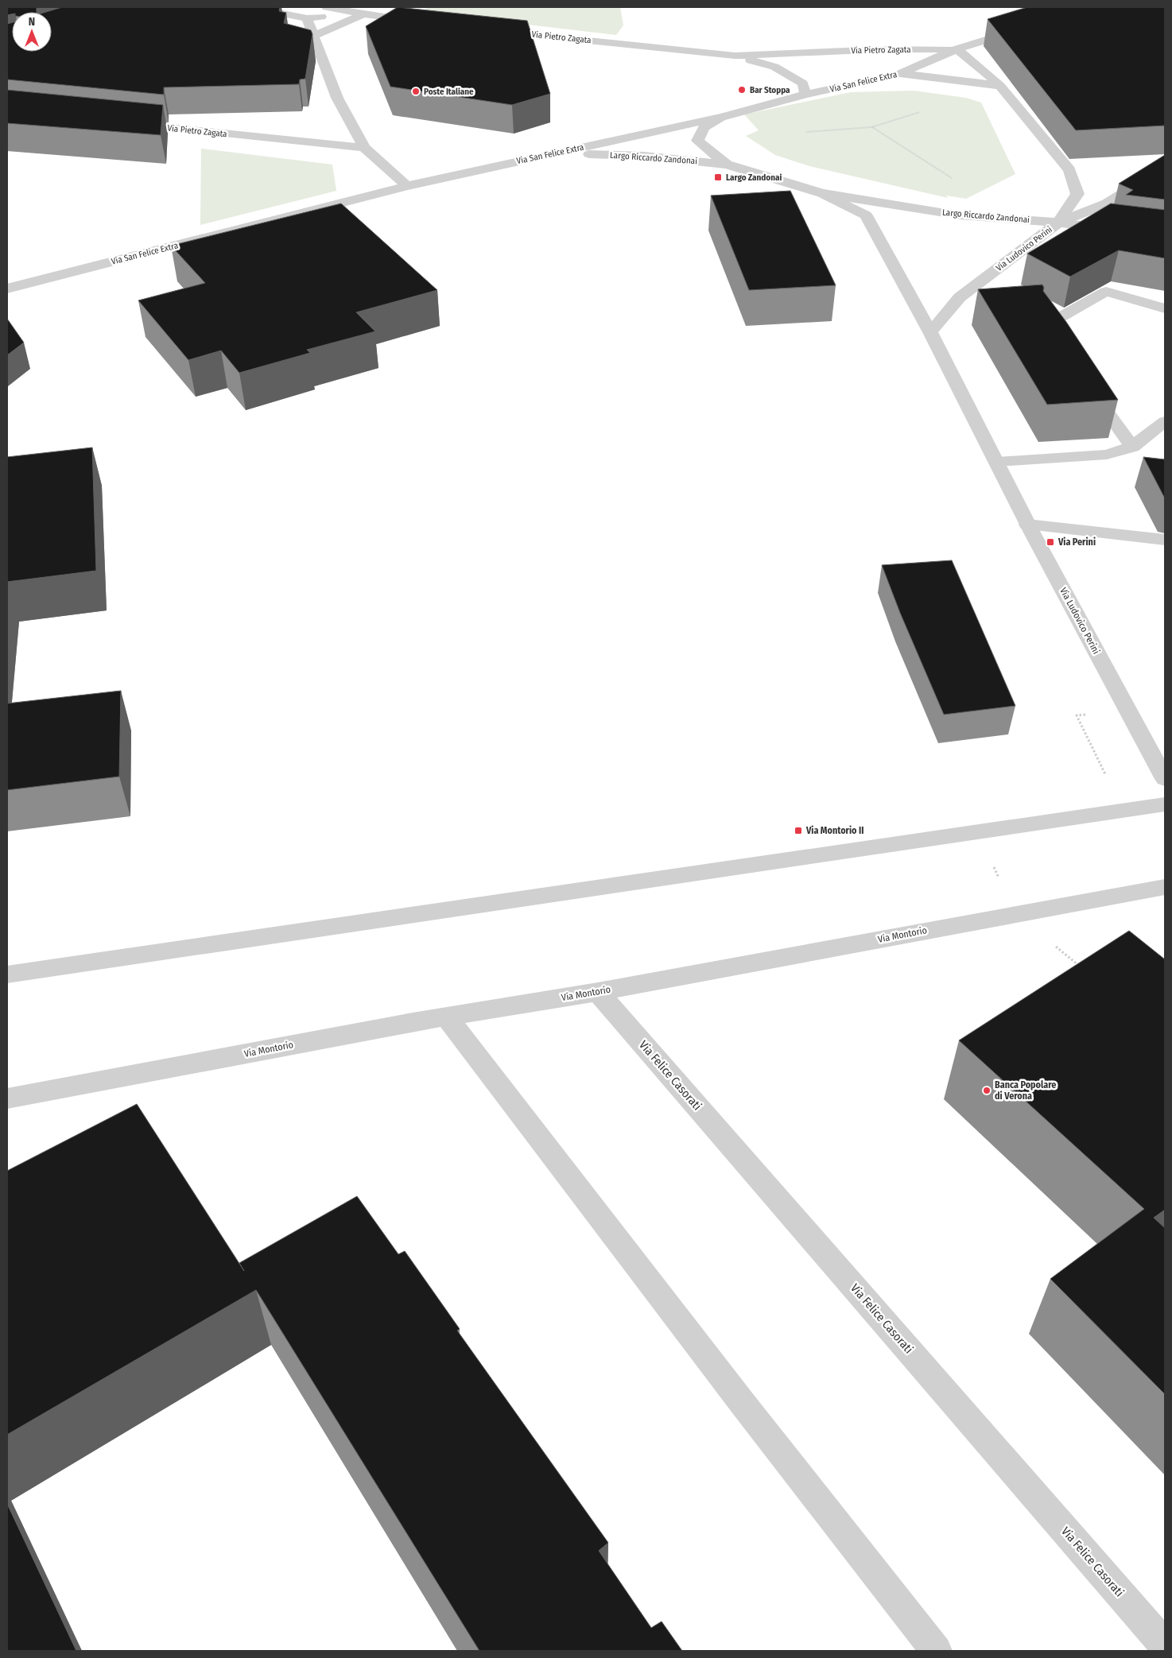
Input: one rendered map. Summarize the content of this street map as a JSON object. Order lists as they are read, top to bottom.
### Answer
{
  "streets": {
    "street": [
      "Via Pietro Zagata",
      "Via San Felice Extra",
      "Largo Riccardo Zandonai",
      "Via Ludovico Perini",
      "Via Montorio",
      "Via Felice Casorati"
    ]
  },
  "crossings": [
    ["Via Pietro Zagata", "Via San Felice Extra"],
    ["Via San Felice Extra", "Largo Riccardo Zandonai"],
    ["Largo Riccardo Zandonai", "Via Ludovico Perini"],
    ["Via Montorio", "Via Felice Casorati"]
  ],
  "places": {
    "other": ["Bar Stoppa", "Poste Italiane", "Banca Popolare di Verona"],
    "transit": ["Largo Zandonai", "Via Perini", "Via Montorio II"]
  },
  "north": "top"
}
